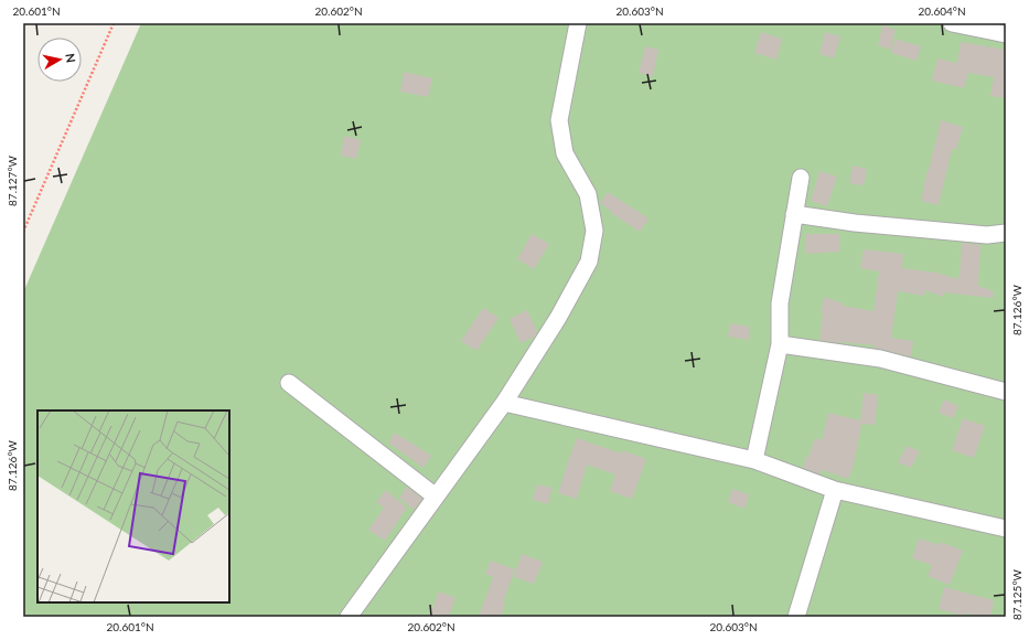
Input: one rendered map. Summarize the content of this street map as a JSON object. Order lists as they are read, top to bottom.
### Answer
{
  "north": "right",
  "coordinates": [
    "20.601°N",
    "20.602°N",
    "20.603°N",
    "20.604°N",
    "87.127°W",
    "87.126°W",
    "87.125°W"
  ]
}
